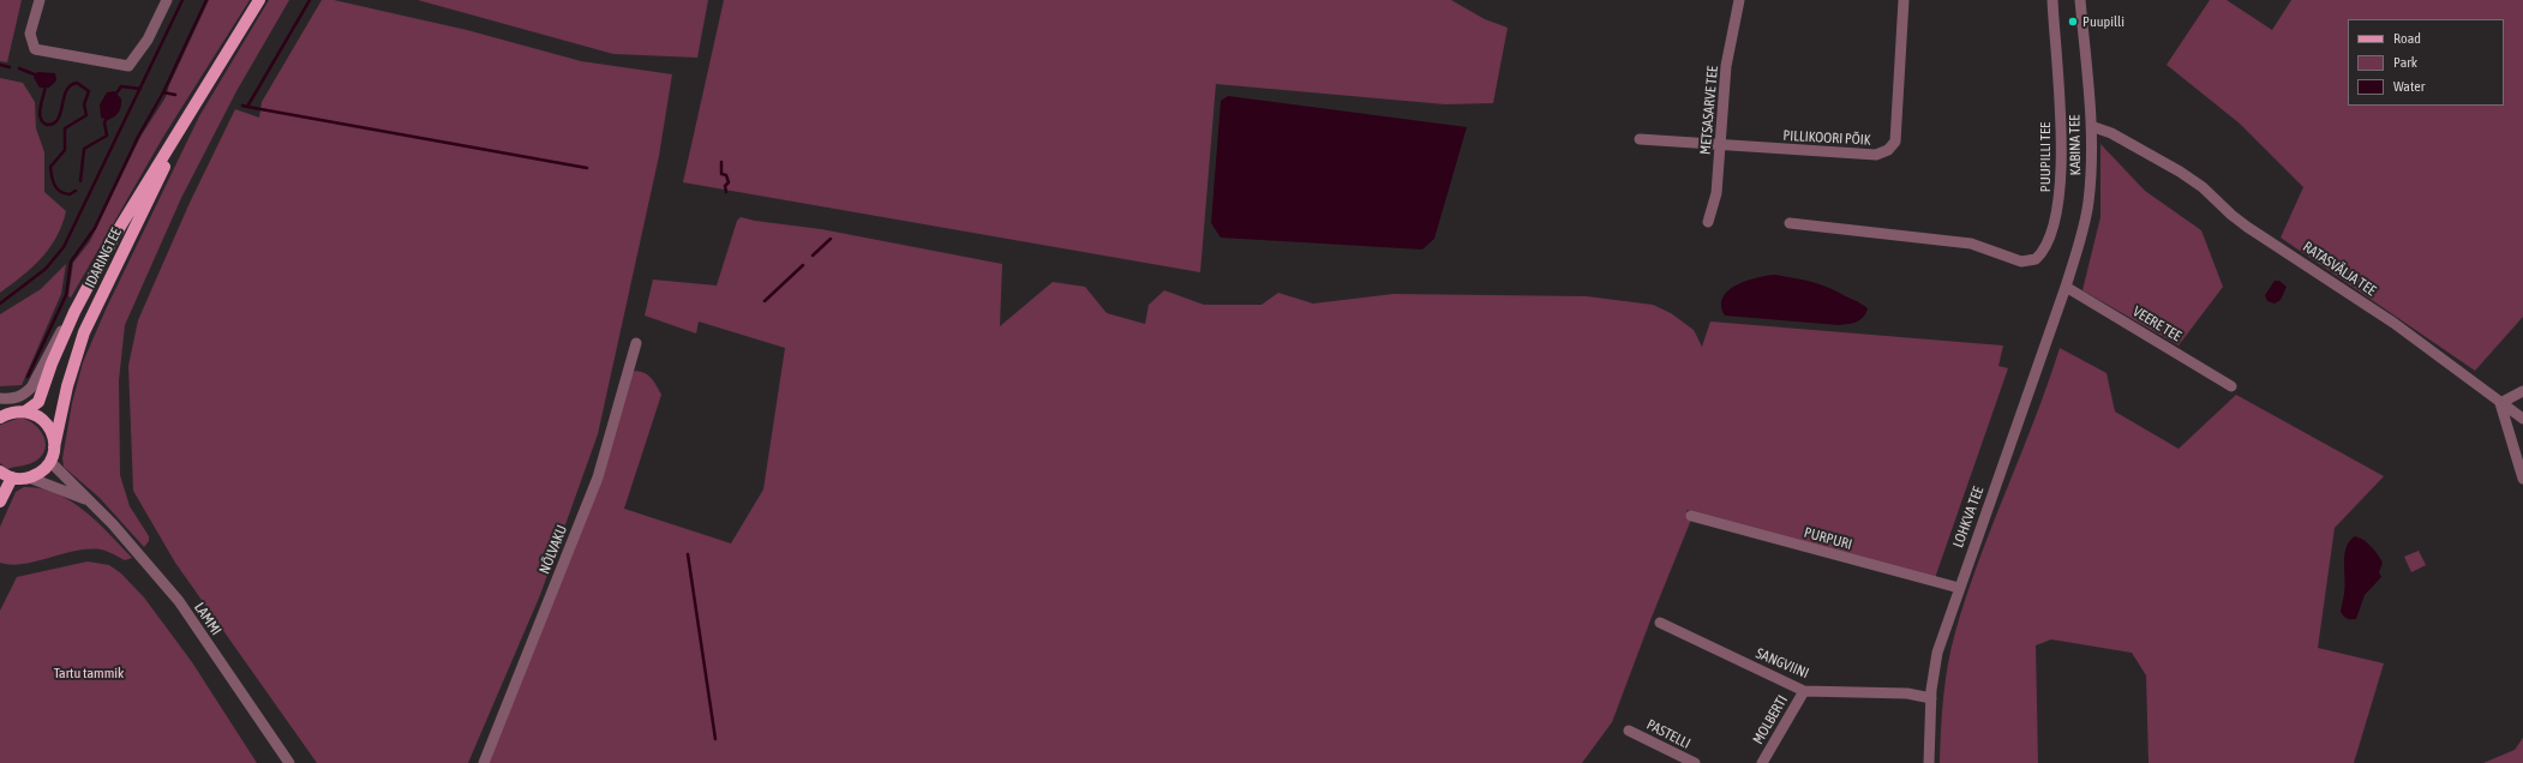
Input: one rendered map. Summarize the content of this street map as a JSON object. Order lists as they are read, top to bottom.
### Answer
{
  "streets": {
    "main road": ["IDARINGTEE"],
    "street": [
      "METSASARVE TEE",
      "PILLIKOORI PÕIK",
      "KABINA TEE",
      "PUUPILLI TEE",
      "RATASVÄLJA TEE",
      "VEERE TEE",
      "LOHKVA TEE",
      "PURPURI",
      "NÕLVAKU",
      "LAMMI",
      "SANGVIINI",
      "MOLBERTI",
      "PASTELLI"
    ]
  },
  "crossings": [
    ["METSASARVE TEE", "PILLIKOORI PÕIK"],
    ["KABINA TEE", "RATASVÄLJA TEE"],
    ["KABINA TEE", "VEERE TEE"],
    ["KABINA TEE", "LOHKVA TEE"],
    ["IDARINGTEE", "LAMMI"],
    ["VEERE TEE", "LOHKVA TEE"],
    ["LOHKVA TEE", "PURPURI"],
    ["LOHKVA TEE", "SANGVIINI"],
    ["SANGVIINI", "MOLBERTI"]
  ],
  "parks": ["Tartu tammik"],
  "places": ["Puupilli"],
  "legend": ["Road", "Park", "Water"]
}
